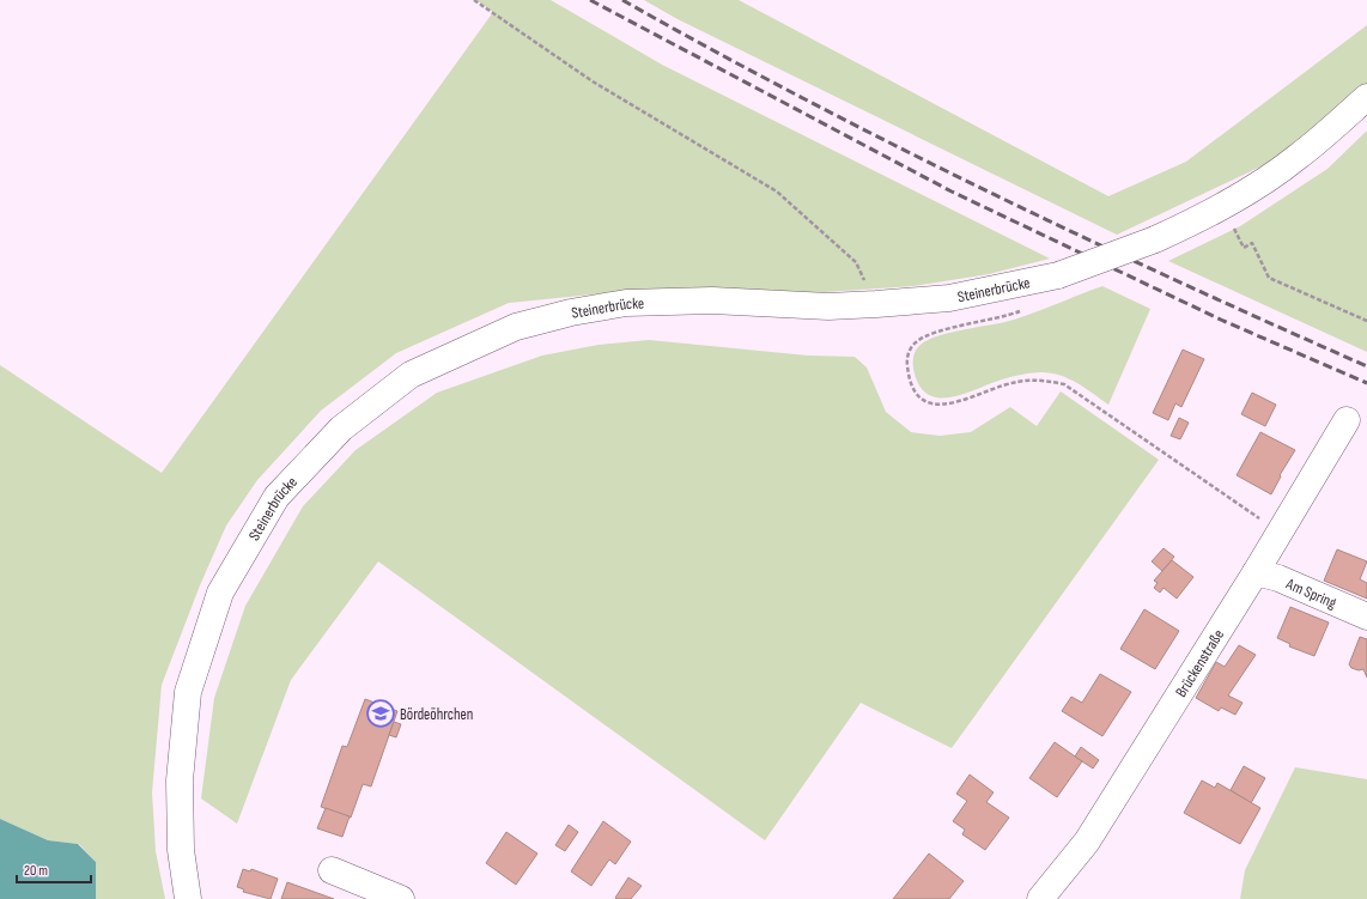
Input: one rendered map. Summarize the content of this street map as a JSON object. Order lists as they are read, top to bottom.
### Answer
{
  "streets": {
    "street": ["Steinerbrücke", "Am Spring", "Brückenstraße"]
  },
  "crossings": [
    ["Am Spring", "Brückenstraße"]
  ],
  "places": {
    "school or university": ["Bördeöhrchen"]
  },
  "scale_bar": "20 m"
}
